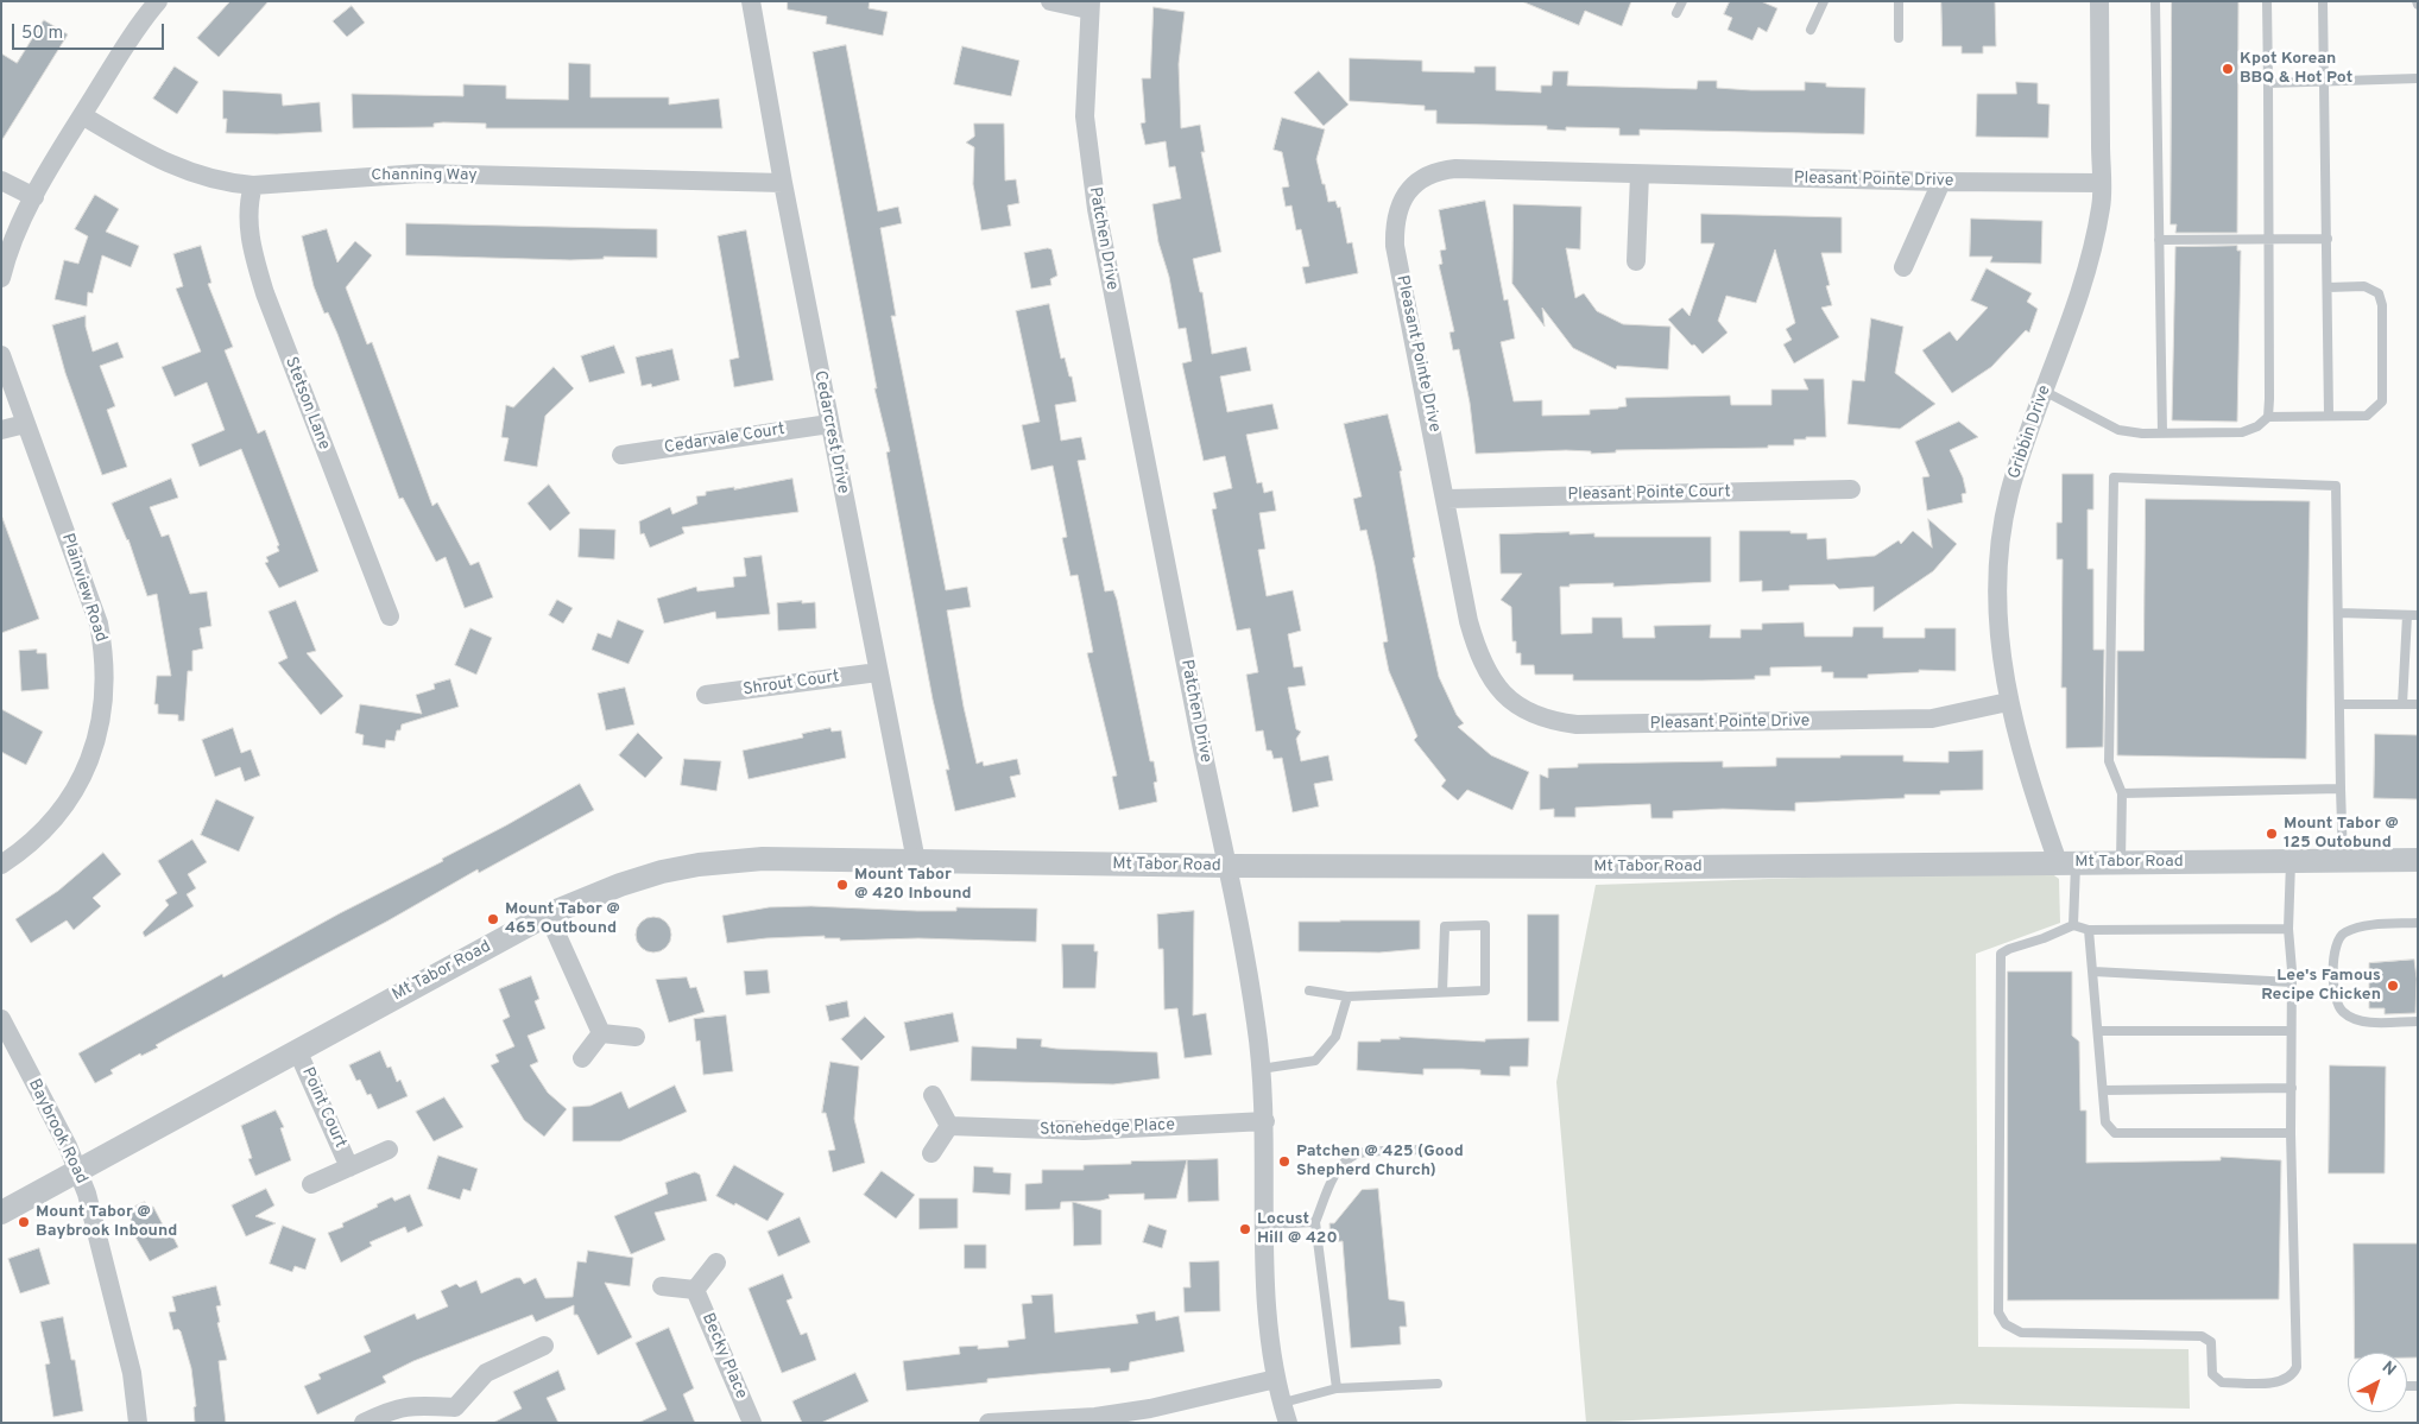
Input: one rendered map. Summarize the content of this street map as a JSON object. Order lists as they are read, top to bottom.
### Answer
{
  "streets": {
    "street": [
      "Channing Way",
      "Pleasant Pointe Drive",
      "Patchen Drive",
      "Stetson Lane",
      "Cedarcrest Drive",
      "Gribbin Drive",
      "Cedarvale Court",
      "Pleasant Pointe Court",
      "Plainview Road",
      "Shrout Court",
      "Mt Tabor Road",
      "Point Court",
      "Stonehedge Place",
      "Baybrook Road",
      "Becky Place"
    ]
  },
  "crossings": [
    ["Channing Way", "Stetson Lane"],
    ["Channing Way", "Cedarcrest Drive"],
    ["Pleasant Pointe Drive", "Gribbin Drive"],
    ["Pleasant Pointe Drive", "Pleasant Pointe Court"],
    ["Patchen Drive", "Mt Tabor Road"],
    ["Patchen Drive", "Stonehedge Place"],
    ["Cedarcrest Drive", "Cedarvale Court"],
    ["Cedarcrest Drive", "Shrout Court"],
    ["Cedarcrest Drive", "Mt Tabor Road"],
    ["Gribbin Drive", "Mt Tabor Road"],
    ["Mt Tabor Road", "Point Court"],
    ["Mt Tabor Road", "Baybrook Road"]
  ],
  "places": [
    "Kpot Korean BBQ & Hot Pot",
    "Mount Tabor @ 125 Outobund",
    "Mount Tabor @ 420 Inbound",
    "Mount Tabor @ 465 Outbound",
    "Lee's Famous Recipe Chicken",
    "Patchen @ 425 (Good Shepherd Church)",
    "Mount Tabor @ Baybrook Inbound",
    "Locust Hill @ 420"
  ],
  "scale_bar": "50 m",
  "north": "top right"
}
